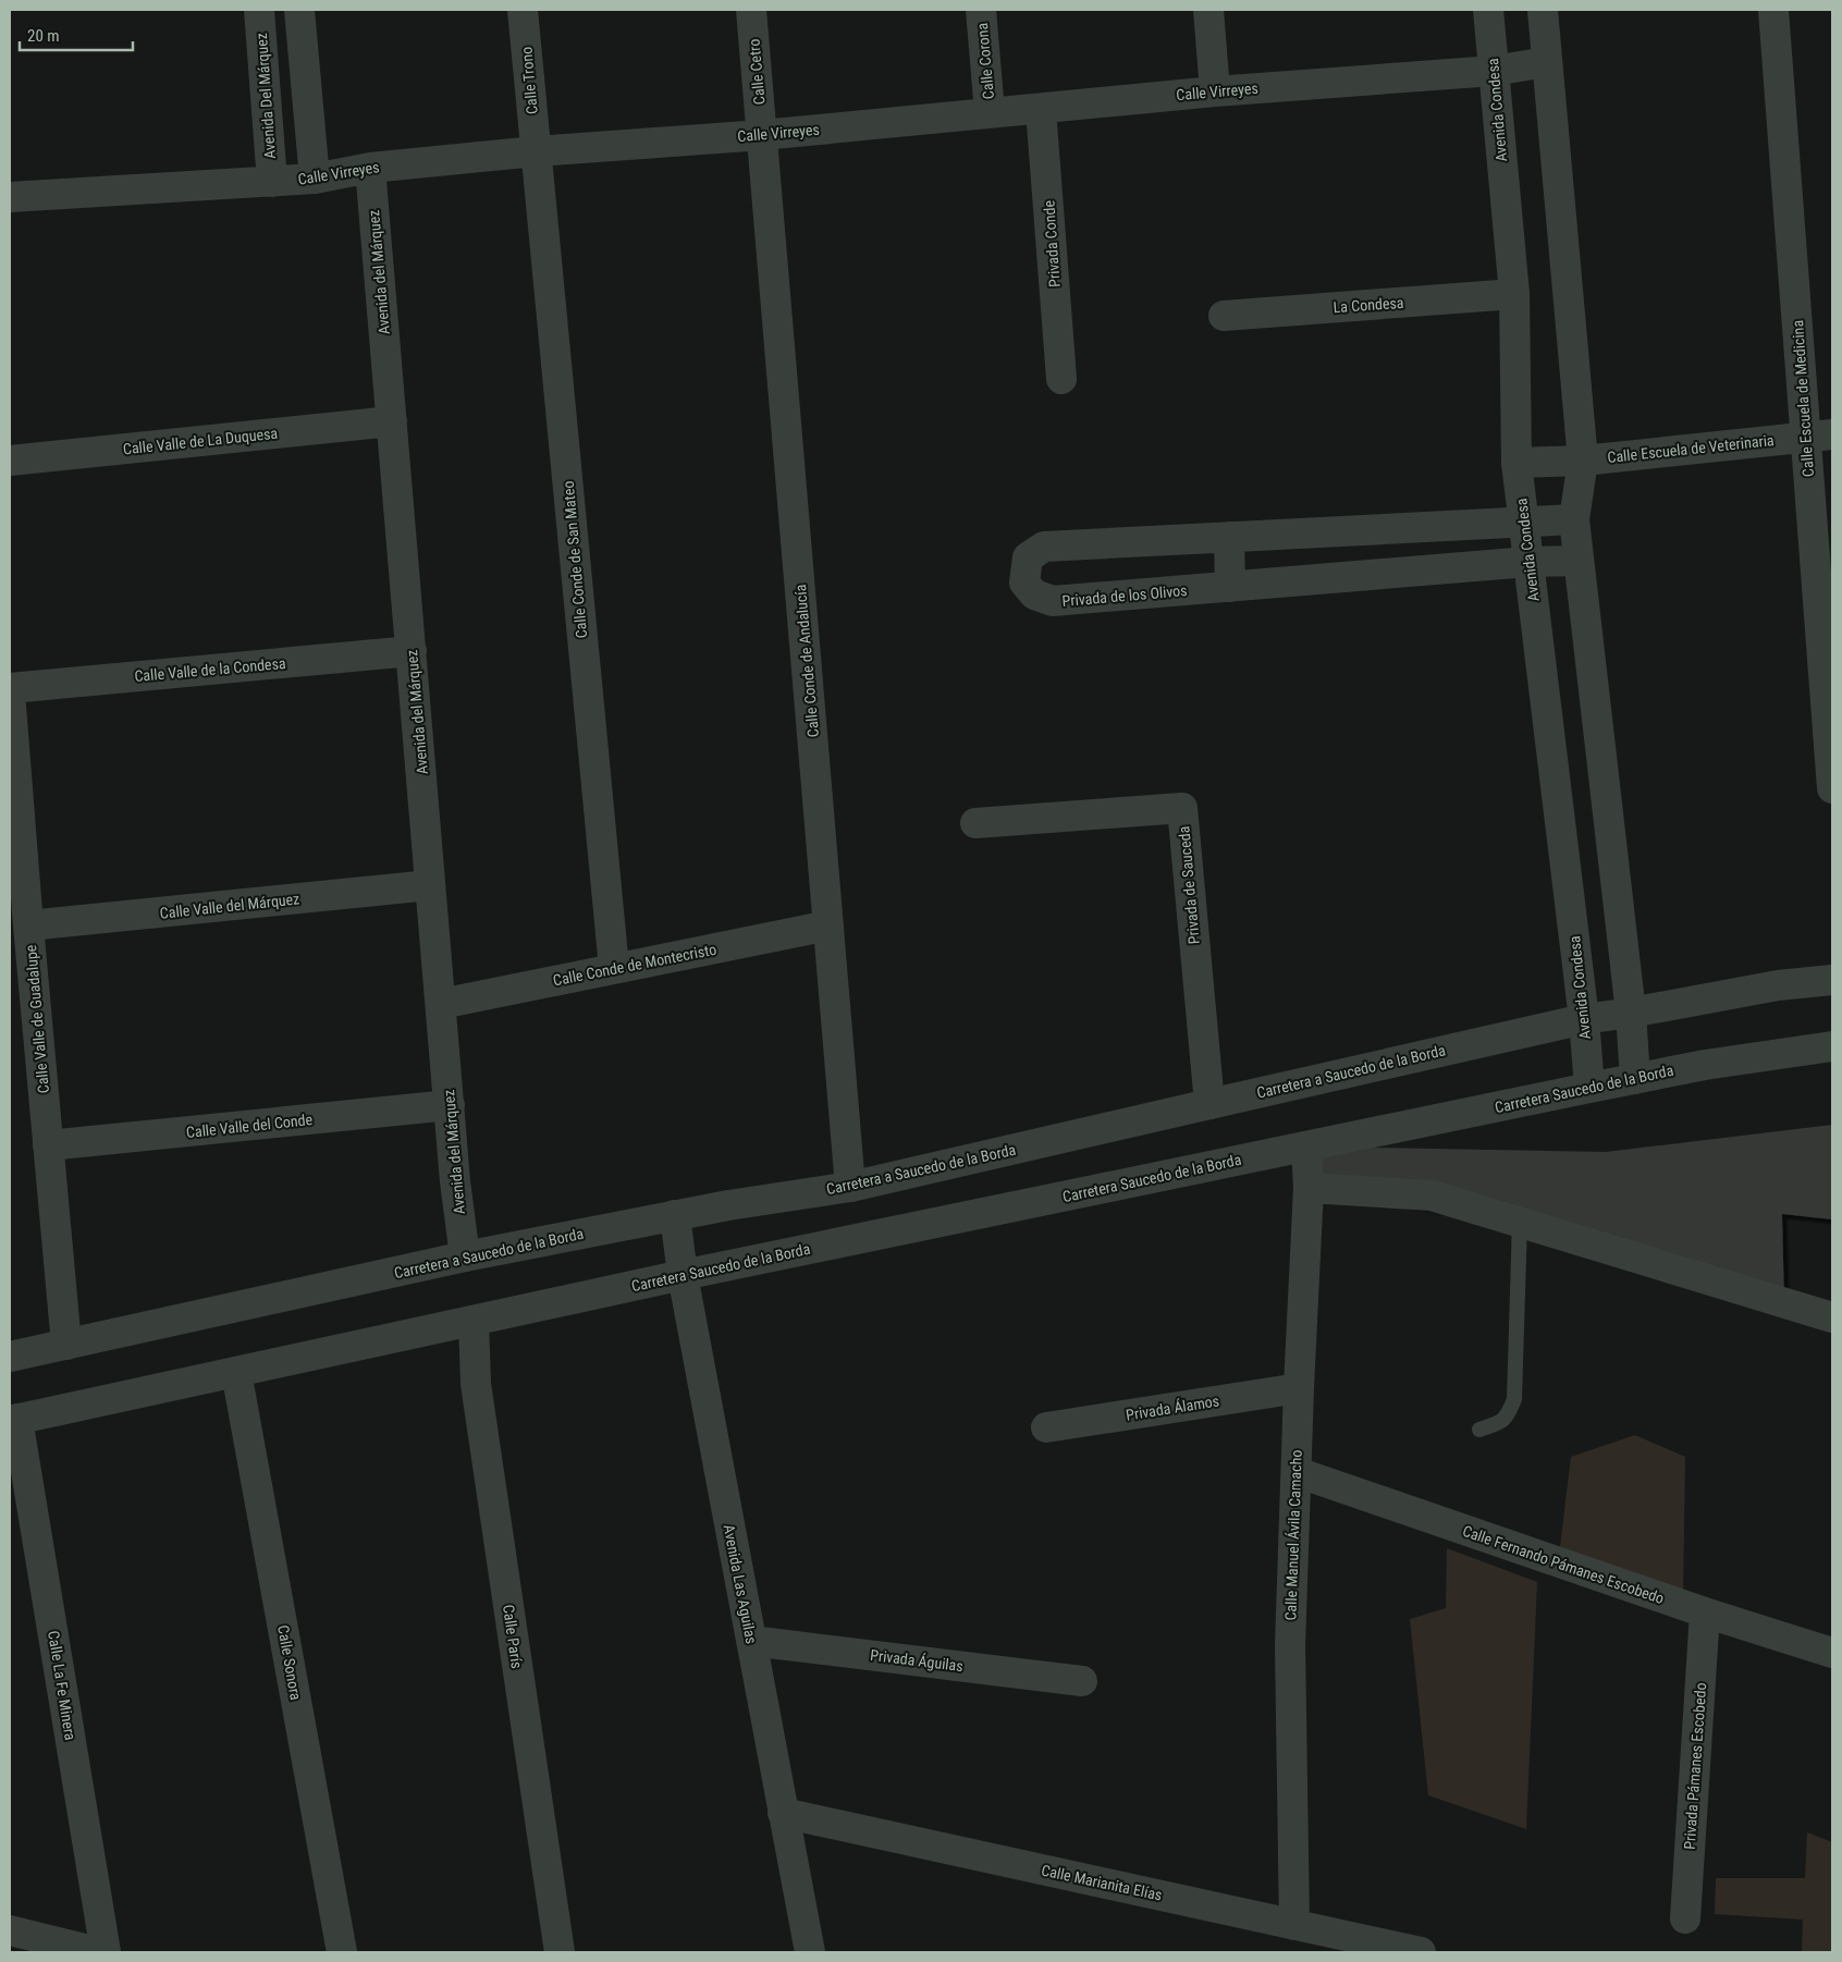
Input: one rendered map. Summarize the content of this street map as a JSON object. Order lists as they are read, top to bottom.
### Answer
{
  "streets": {
    "street": [
      "Calle Corona",
      "Calle Cetro",
      "Calle Trono",
      "Calle Virreyes",
      "Avenida Del Márquez",
      "Avenida Condesa",
      "Privada Conde",
      "Avenida del Márquez",
      "La Condesa",
      "Calle Escuela de Medicina",
      "Calle Valle de La Duquesa",
      "Calle Escuela de Veterinaria",
      "Calle Conde de San Mateo",
      "Privada de los Olivos",
      "Calle Conde de Andalucía",
      "Calle Valle de la Condesa",
      "Privada de Sauceda",
      "Calle Valle del Márquez",
      "Calle Conde de Montecristo",
      "Calle Valle de Guadalupe",
      "Carretera a Saucedo de la Borda",
      "Carretera Saucedo de la Borda",
      "Calle Valle del Conde",
      "Privada Álamos",
      "Calle Manuel Ávila Camacho",
      "Calle Fernando Pámanes Escobedo",
      "Avenida Las Aguilas",
      "Calle París",
      "Privada Águilas",
      "Calle Sonora",
      "Calle La Fe Minera",
      "Privada Pámanes Escobedo",
      "Calle Marianita Elías"
    ]
  },
  "crossings": [
    ["Calle Corona", "Calle Virreyes"],
    ["Calle Cetro", "Calle Virreyes"],
    ["Calle Cetro", "Calle Conde de Andalucía"],
    ["Calle Trono", "Calle Virreyes"],
    ["Calle Trono", "Calle Conde de San Mateo"],
    ["Calle Virreyes", "Avenida Del Márquez"],
    ["Calle Virreyes", "Avenida Condesa"],
    ["Calle Virreyes", "Privada Conde"],
    ["Calle Virreyes", "Avenida del Márquez"],
    ["Calle Virreyes", "Calle Conde de San Mateo"],
    ["Calle Virreyes", "Calle Conde de Andalucía"],
    ["Avenida Condesa", "La Condesa"],
    ["Avenida Condesa", "Calle Escuela de Veterinaria"],
    ["Avenida Condesa", "Privada de los Olivos"],
    ["Avenida Condesa", "Carretera a Saucedo de la Borda"],
    ["Avenida Condesa", "Carretera Saucedo de la Borda"],
    ["Avenida del Márquez", "Calle Valle de La Duquesa"],
    ["Avenida del Márquez", "Calle Valle de la Condesa"],
    ["Avenida del Márquez", "Calle Valle del Márquez"],
    ["Avenida del Márquez", "Calle Conde de Montecristo"],
    ["Avenida del Márquez", "Carretera a Saucedo de la Borda"],
    ["Avenida del Márquez", "Calle Valle del Conde"],
    ["Calle Escuela de Medicina", "Calle Escuela de Veterinaria"],
    ["Calle Conde de San Mateo", "Calle Conde de Montecristo"],
    ["Calle Conde de Andalucía", "Calle Conde de Montecristo"],
    ["Calle Conde de Andalucía", "Carretera a Saucedo de la Borda"],
    ["Privada de Sauceda", "Carretera a Saucedo de la Borda"],
    ["Calle Valle del Márquez", "Calle Valle de Guadalupe"],
    ["Calle Valle de Guadalupe", "Carretera a Saucedo de la Borda"],
    ["Calle Valle de Guadalupe", "Calle Valle del Conde"],
    ["Carretera a Saucedo de la Borda", "Avenida Las Aguilas"],
    ["Carretera Saucedo de la Borda", "Calle Manuel Ávila Camacho"],
    ["Carretera Saucedo de la Borda", "Avenida Las Aguilas"],
    ["Carretera Saucedo de la Borda", "Calle París"],
    ["Privada Álamos", "Calle Manuel Ávila Camacho"],
    ["Calle Manuel Ávila Camacho", "Calle Fernando Pámanes Escobedo"],
    ["Calle Manuel Ávila Camacho", "Calle Marianita Elías"],
    ["Calle Fernando Pámanes Escobedo", "Privada Pámanes Escobedo"],
    ["Avenida Las Aguilas", "Privada Águilas"],
    ["Avenida Las Aguilas", "Calle Marianita Elías"]
  ],
  "scale_bar": "20 m"
}
